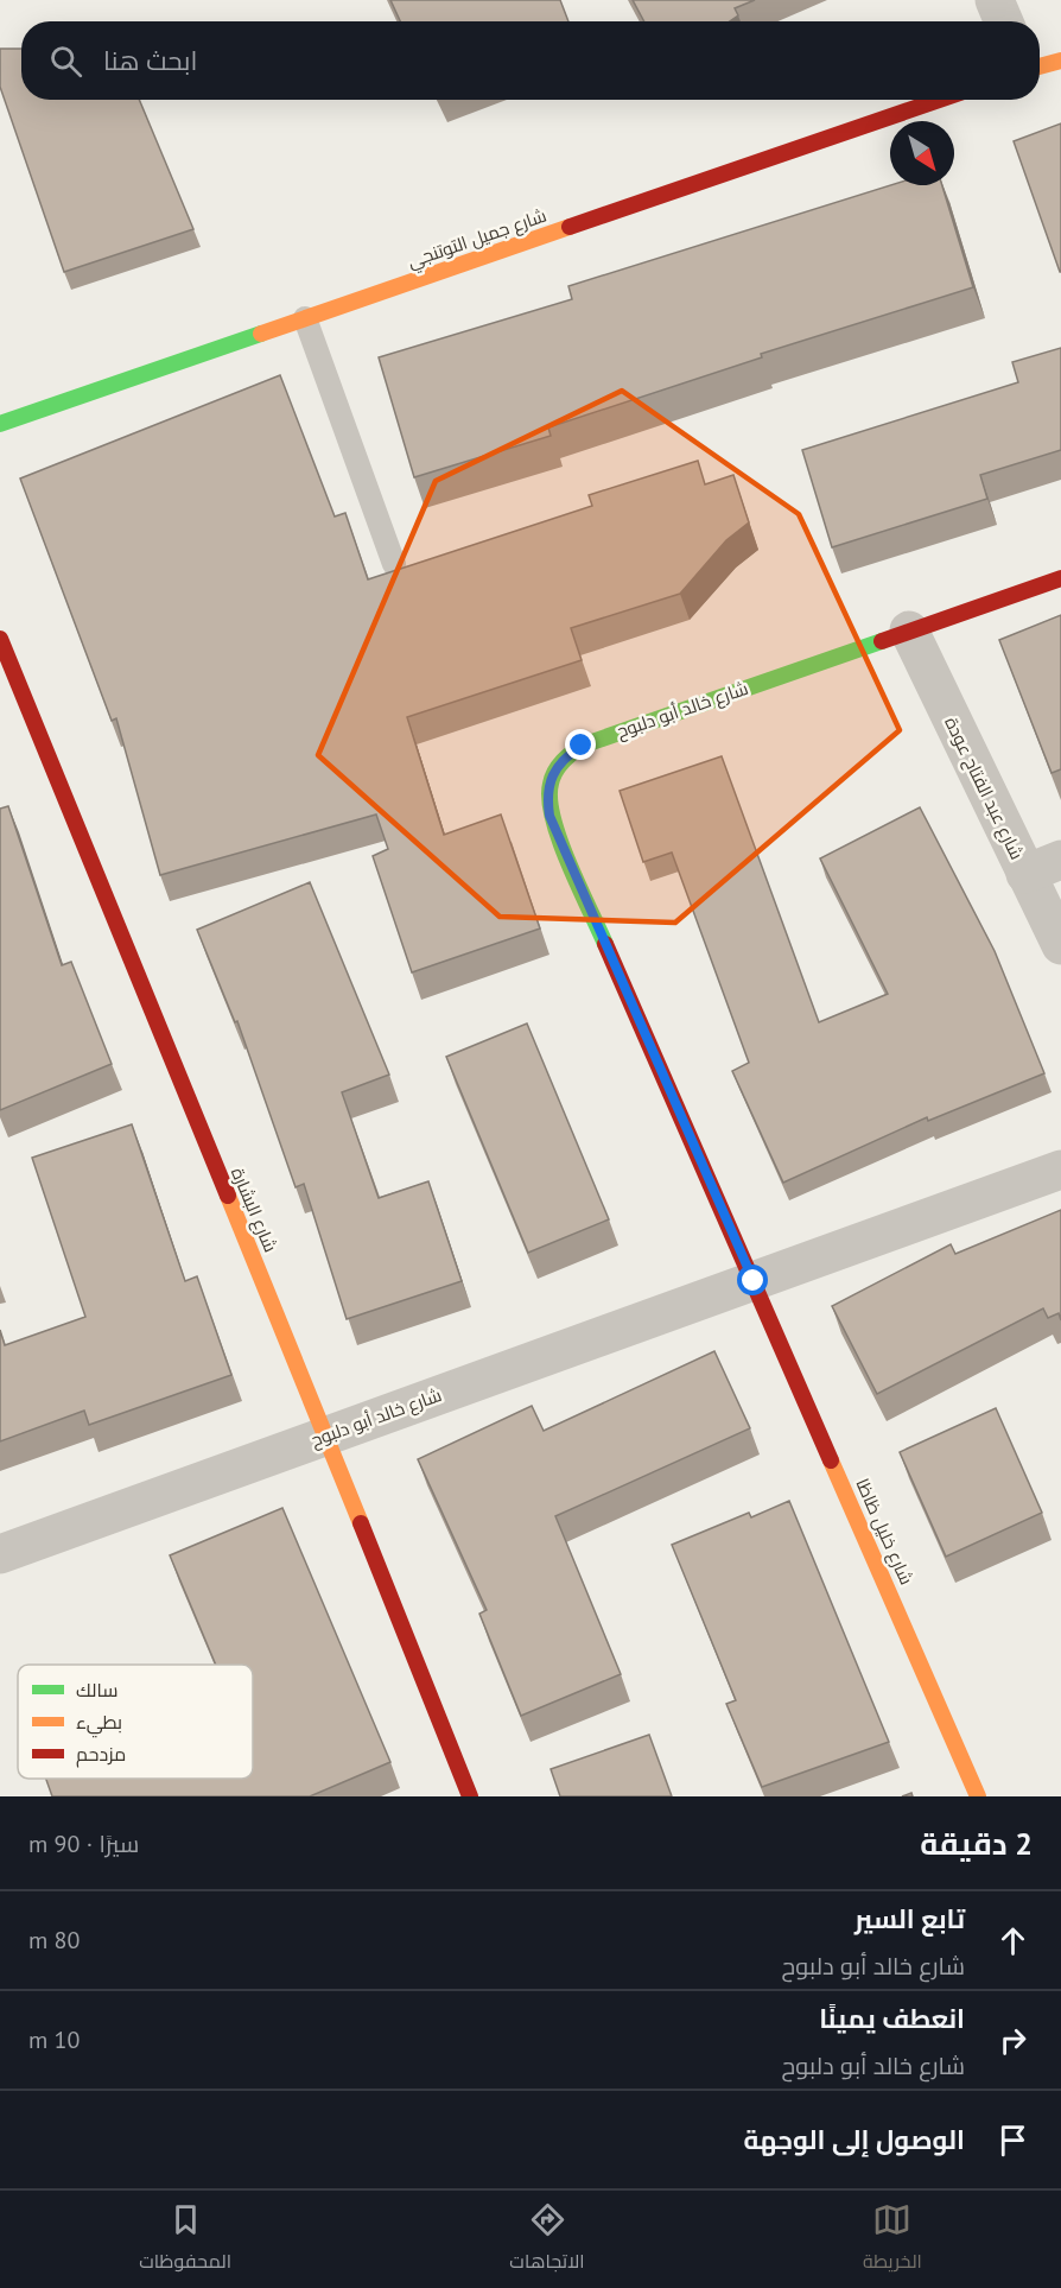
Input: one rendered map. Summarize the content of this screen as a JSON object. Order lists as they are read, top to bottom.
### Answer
{
  "streets": {
    "street": [
      "شارع جميل التوتنجي",
      "شارع خالد أبو دلبوح",
      "شارع عبد الفتاح عودة",
      "شارع البشارة",
      "شارع خليل ظاظا"
    ]
  },
  "crossings": [
    ["شارع خالد أبو دلبوح", "شارع عبد الفتاح عودة"],
    ["شارع خالد أبو دلبوح", "شارع البشارة"],
    ["شارع خالد أبو دلبوح", "شارع خليل ظاظا"]
  ],
  "legend": ["سالك", "بطيء", "مزدحم"],
  "north": "bottom right",
  "page": {
    "search": "ابحث هنا",
    "heading": ["2 دقيقة", "سيرًا · 90 m"],
    "list": [
      ["تابع السير", "شارع خالد أبو دلبوح", "80 m"],
      ["انعطف يمينًا", "شارع خالد أبو دلبوح", "10 m"],
      "الوصول إلى الوجهة"
    ],
    "nav": ["الخريطة", "الاتجاهات", "المحفوظات"]
  }
}
